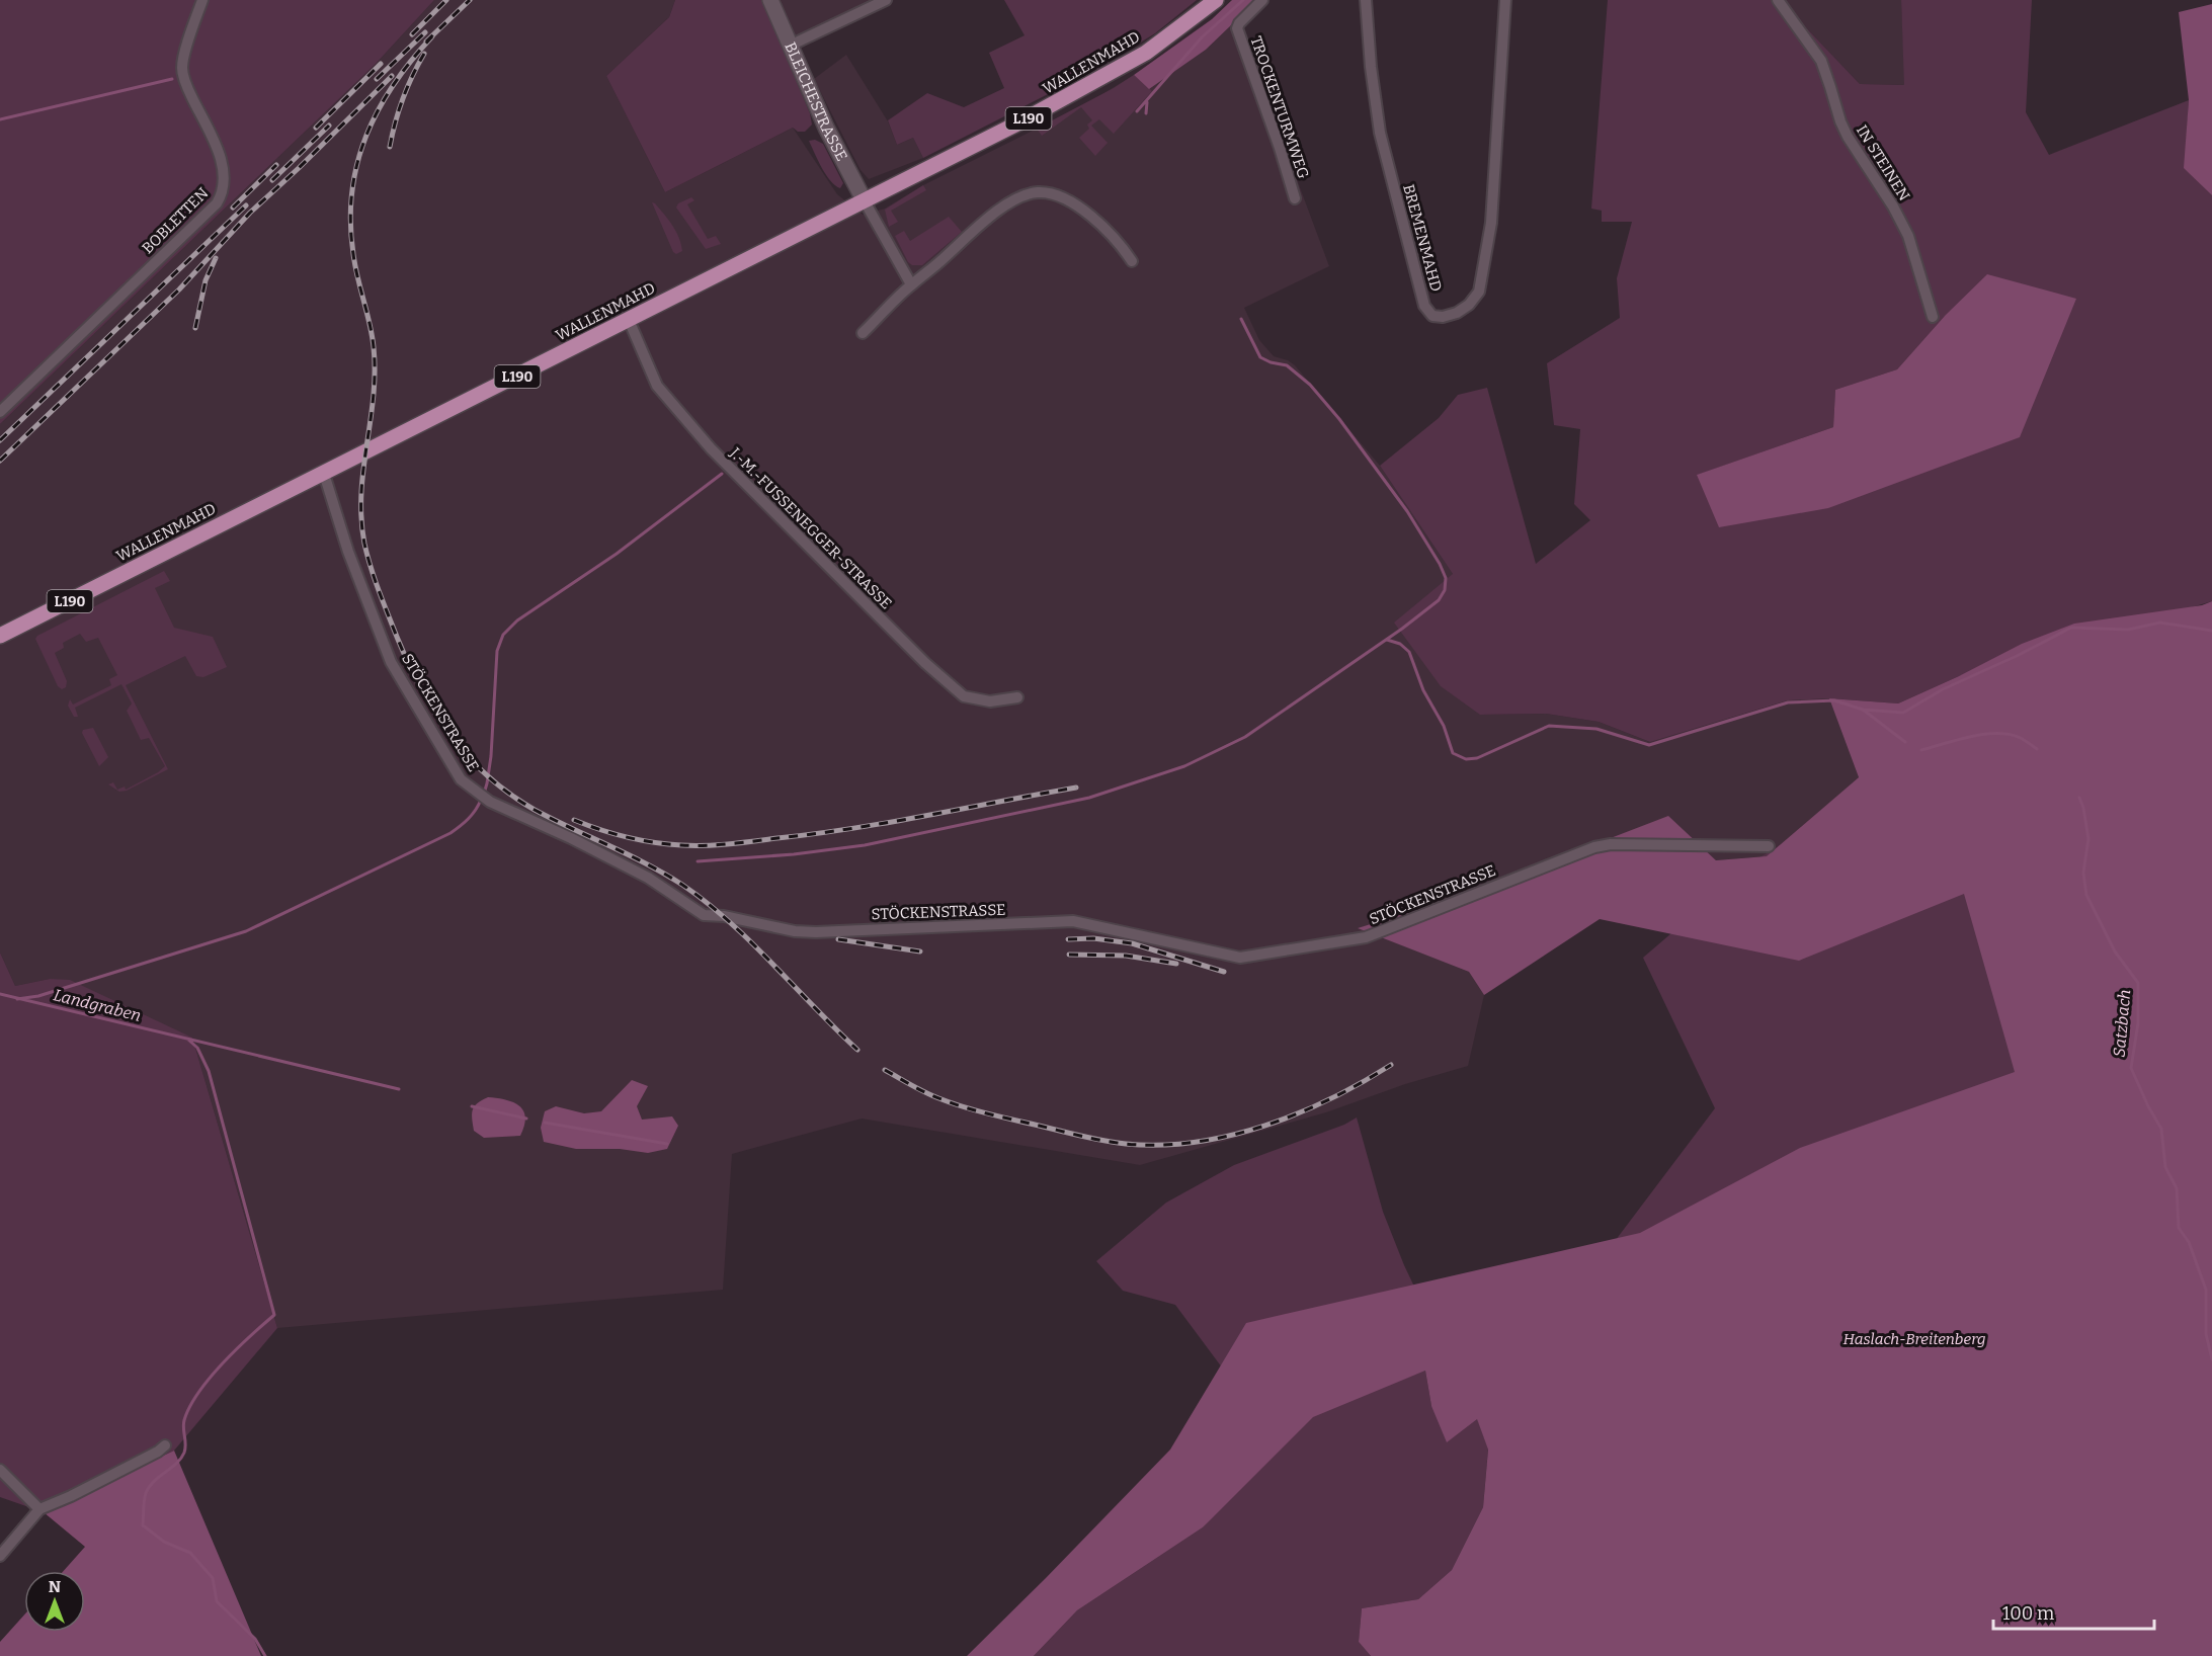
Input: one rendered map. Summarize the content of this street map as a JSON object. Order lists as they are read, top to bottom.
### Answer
{
  "streets": {
    "main road": ["WALLENMAHD", "BLEICHESTRASSE", "L190"],
    "street": [
      "TROCKENTURMWEG",
      "IN STEINEN",
      "BOBLETTEN",
      "BREMENMAHD",
      "J.-M.-FUSSENEGGER-STRASSE",
      "STÖCKENSTRASSE"
    ]
  },
  "crossings": [
    ["WALLENMAHD", "BLEICHESTRASSE"],
    ["WALLENMAHD", "J.-M.-FUSSENEGGER-STRASSE"],
    ["WALLENMAHD", "STÖCKENSTRASSE"]
  ],
  "water": ["Landgraben", "Satzbach"],
  "parks": ["Haslach-Breitenberg"],
  "scale_bar": "100 m",
  "north": "top"
}
